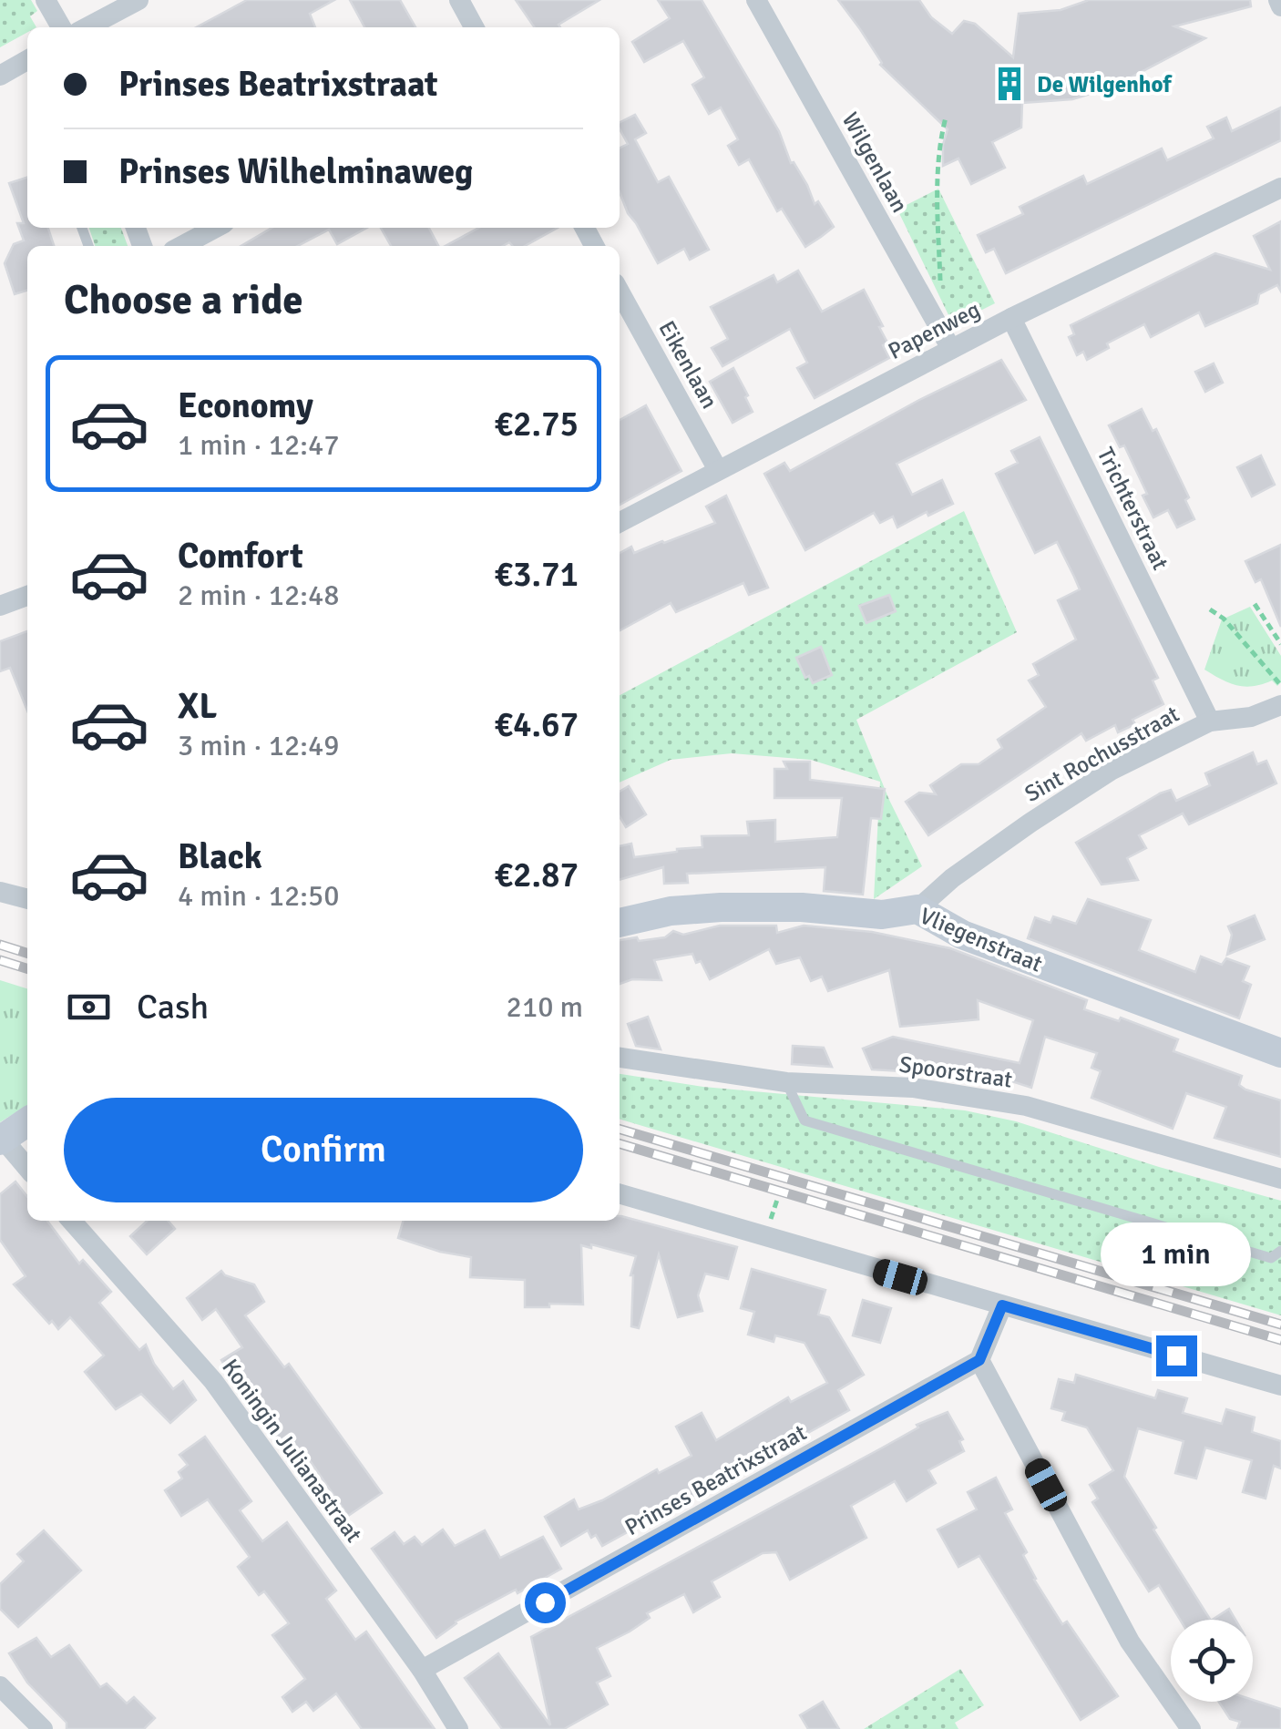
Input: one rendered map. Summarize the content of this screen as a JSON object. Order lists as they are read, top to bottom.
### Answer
{
  "streets": {
    "main road": ["Vliegenstraat"],
    "street": [
      "Wilgenlaan",
      "Papenweg",
      "Eikenlaan",
      "Trichterstraat",
      "Sint Rochusstraat",
      "Spoorstraat",
      "Koningin Julianastraat",
      "Prinses Beatrixstraat"
    ]
  },
  "crossings": [
    ["Wilgenlaan", "Papenweg"],
    ["Papenweg", "Eikenlaan"],
    ["Papenweg", "Trichterstraat"],
    ["Trichterstraat", "Sint Rochusstraat"],
    ["Sint Rochusstraat", "Vliegenstraat"],
    ["Koningin Julianastraat", "Prinses Beatrixstraat"]
  ],
  "places": {
    "building": ["De Wilgenhof"]
  },
  "page": {
    "banner": ["Prinses Beatrixstraat", "Prinses Wilhelminaweg"],
    "heading": "Choose a ride",
    "list": [
      {
        "name": "Economy",
        "note": "1 min · 12:47",
        "value": "€2.75"
      },
      {
        "name": "Comfort",
        "note": "2 min · 12:48",
        "value": "€3.71"
      },
      {
        "name": "XL",
        "note": "3 min · 12:49",
        "value": "€4.67"
      },
      {
        "name": "Black",
        "note": "4 min · 12:50",
        "value": "€2.87"
      }
    ],
    "pay": ["Cash", "210 m"],
    "buttons": "Confirm",
    "bubble": "1 min"
  }
}
